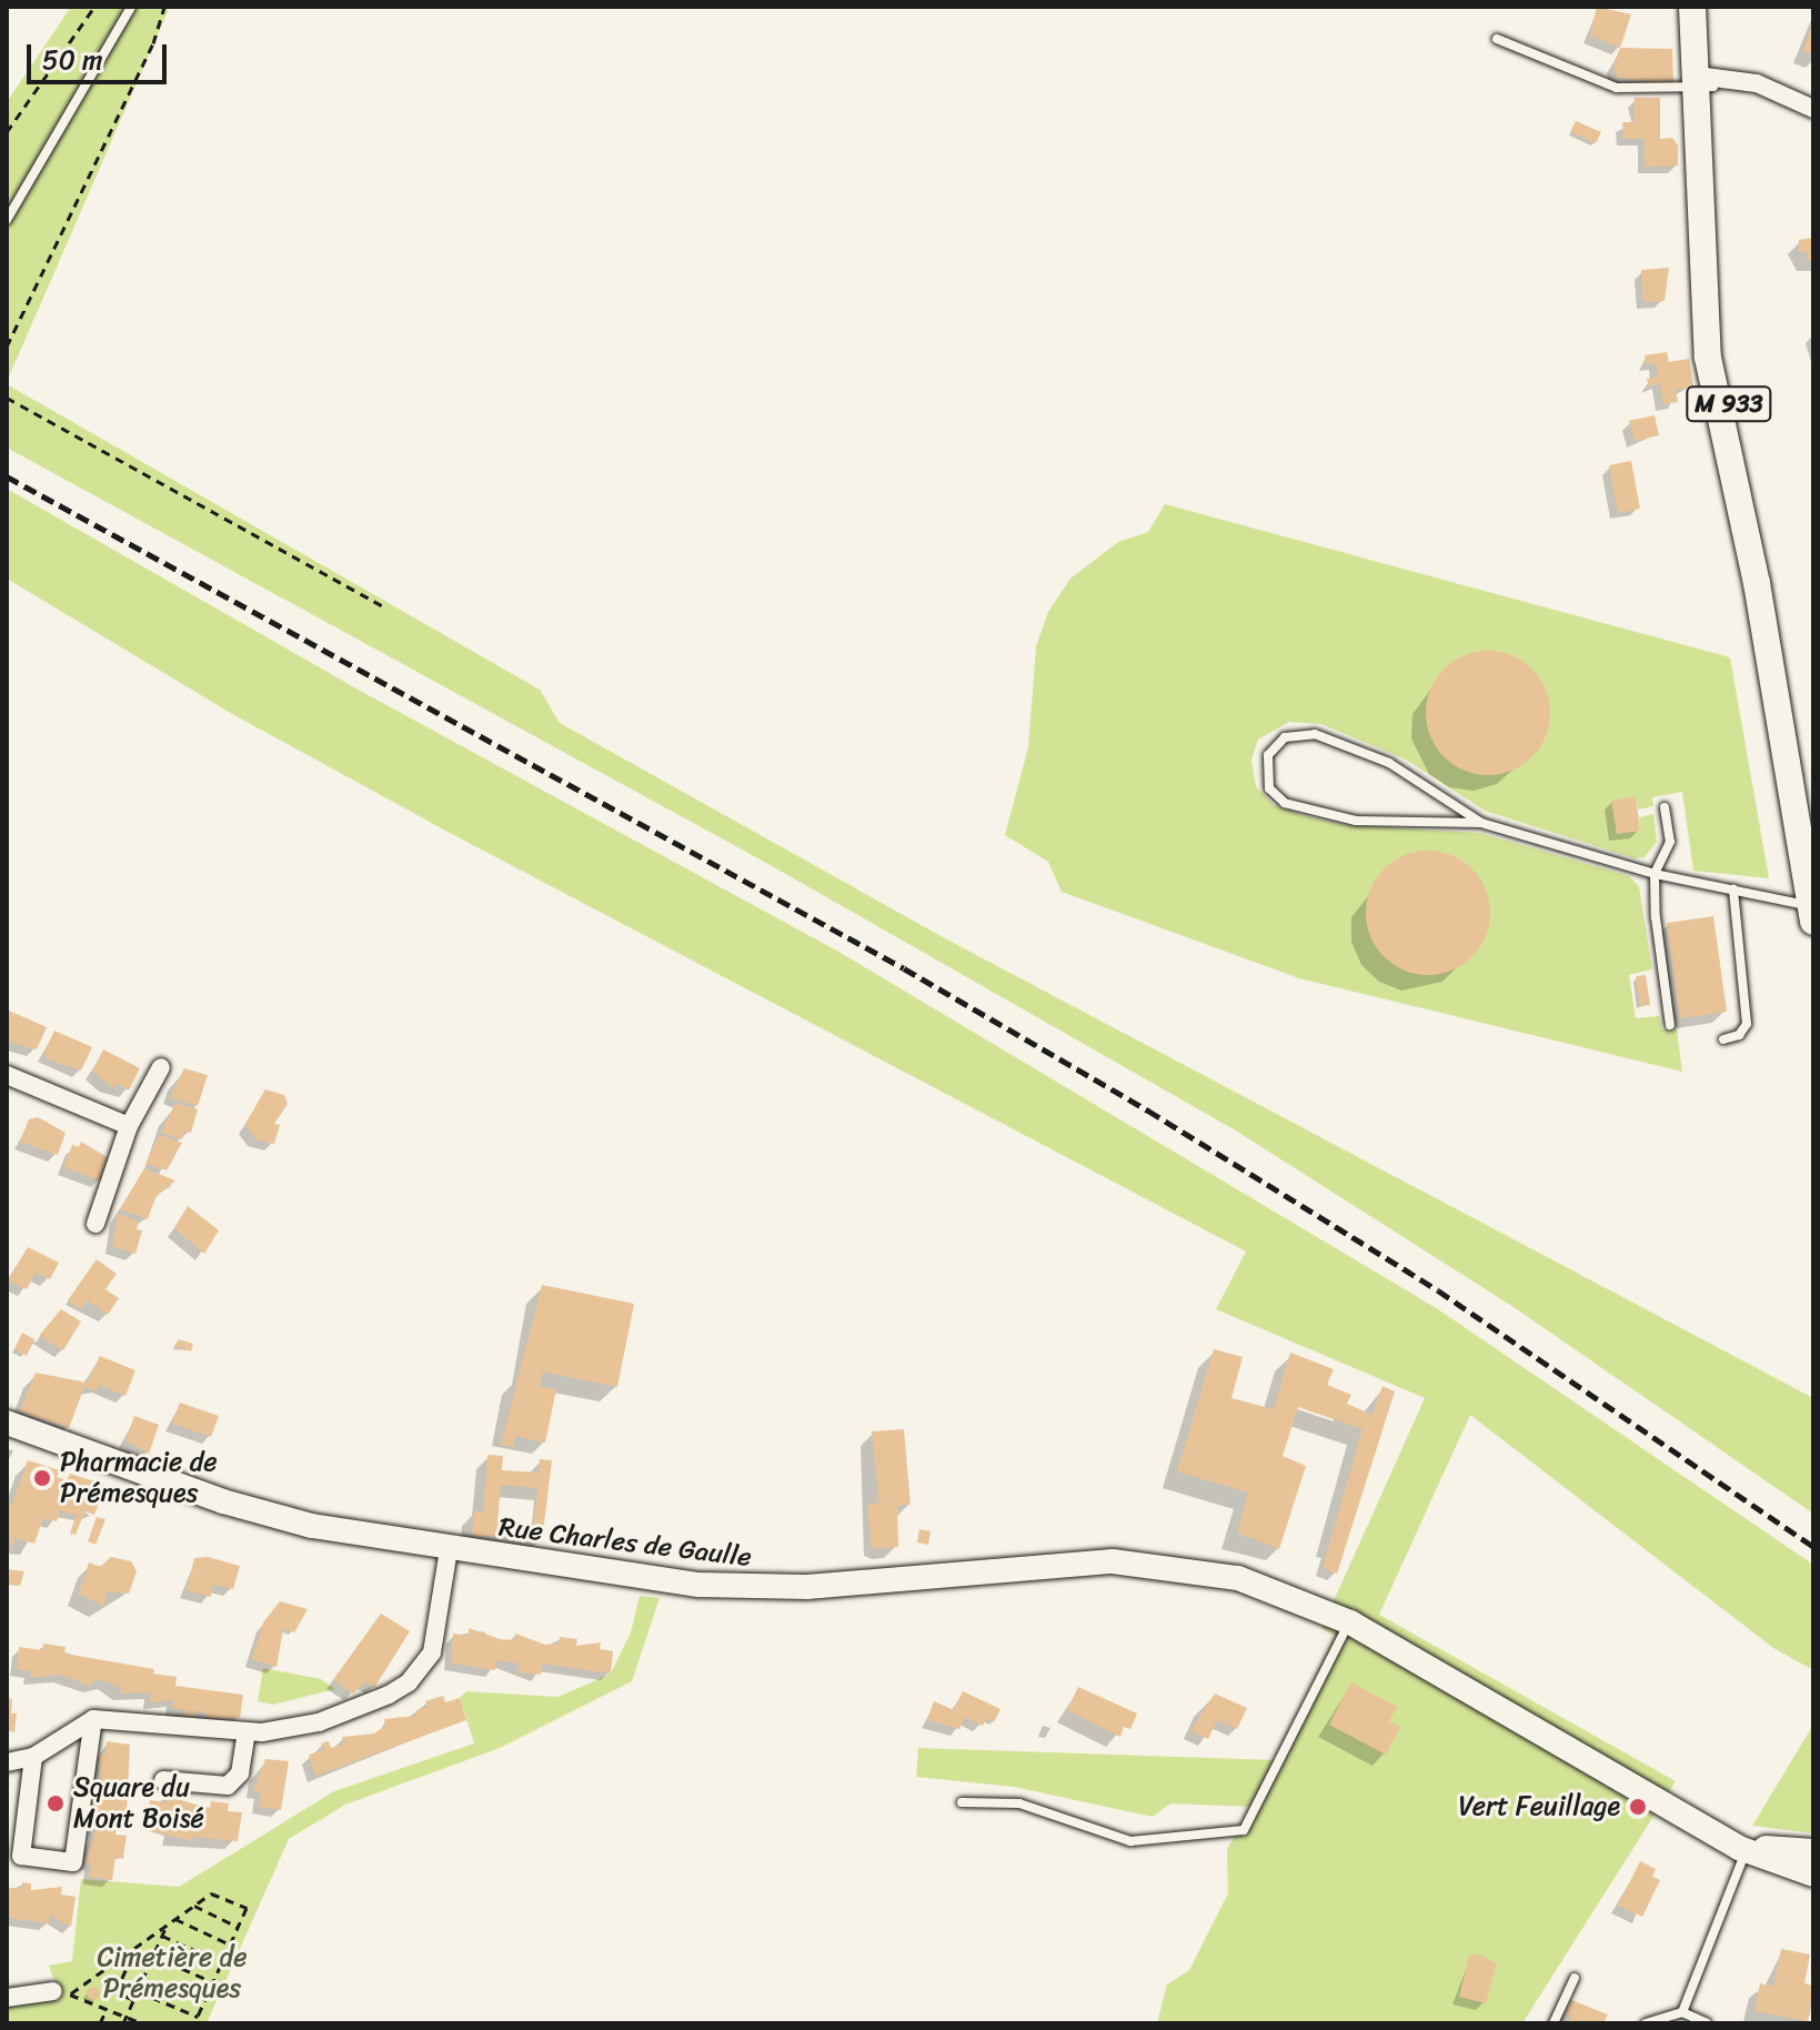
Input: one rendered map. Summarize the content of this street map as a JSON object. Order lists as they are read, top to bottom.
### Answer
{
  "streets": {
    "main road": ["M 933"],
    "street": ["Rue Charles de Gaulle"]
  },
  "parks": ["Cimetière de Prémesques"],
  "places": ["Pharmacie de Prémesques", "Square du Mont Boisé", "Vert Feuillage"],
  "scale_bar": "50 m"
}
